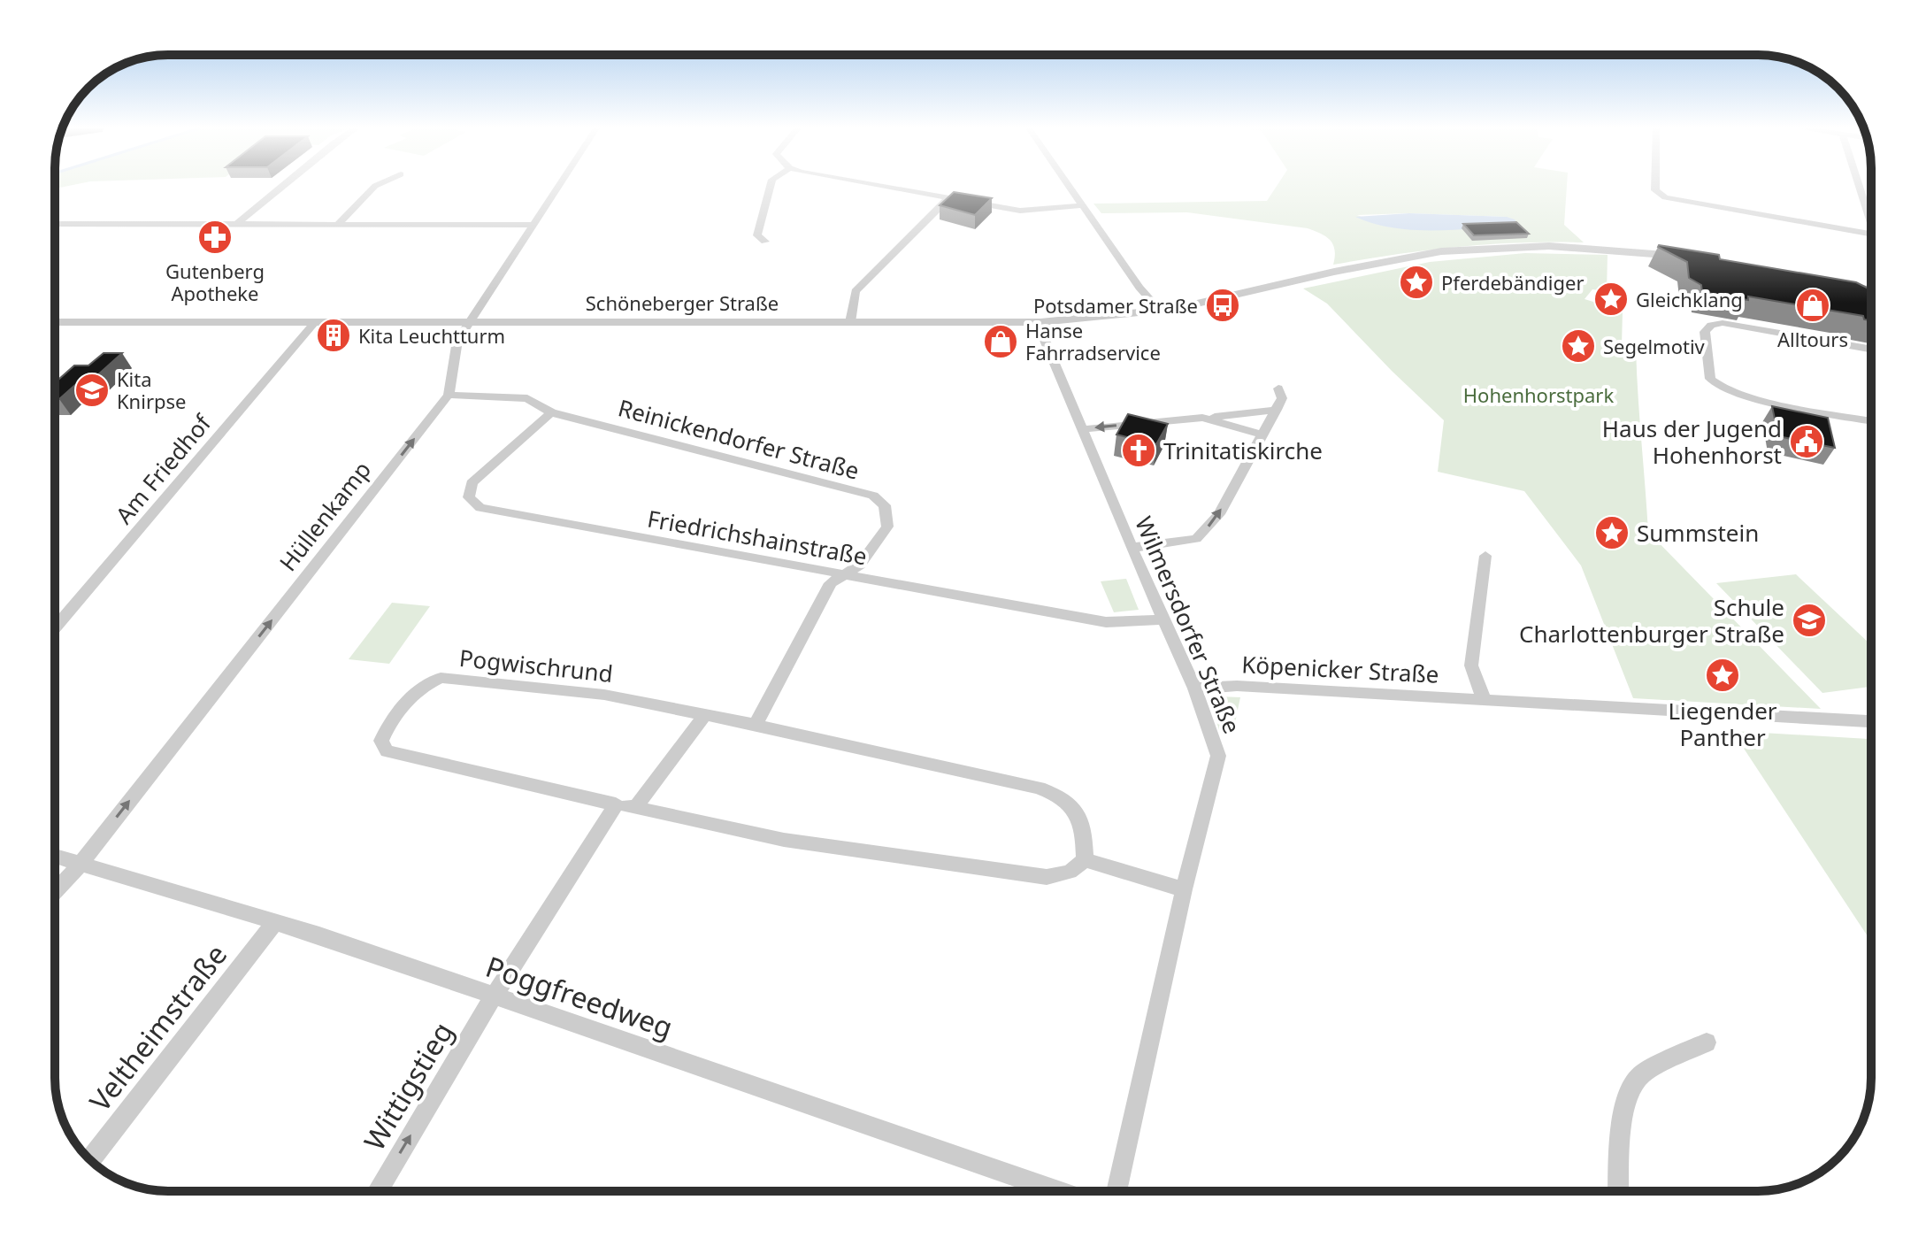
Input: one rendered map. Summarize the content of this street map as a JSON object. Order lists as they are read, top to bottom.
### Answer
{
  "streets": {
    "street": [
      "Schöneberger Straße",
      "Reinickendorfer Straße",
      "Am Friedhof",
      "Hüllenkamp",
      "Friedrichshainstraße",
      "Wilmersdorfer Straße",
      "Pogwischrund",
      "Köpenicker Straße",
      "Poggfreedweg",
      "Veltheimstraße",
      "Wittigstieg"
    ]
  },
  "crossings": [
    ["Schöneberger Straße", "Am Friedhof"],
    ["Schöneberger Straße", "Hüllenkamp"],
    ["Schöneberger Straße", "Wilmersdorfer Straße"],
    ["Reinickendorfer Straße", "Hüllenkamp"],
    ["Reinickendorfer Straße", "Friedrichshainstraße"],
    ["Reinickendorfer Straße", "Pogwischrund"],
    ["Hüllenkamp", "Poggfreedweg"],
    ["Friedrichshainstraße", "Wilmersdorfer Straße"],
    ["Wilmersdorfer Straße", "Köpenicker Straße"],
    ["Poggfreedweg", "Veltheimstraße"],
    ["Poggfreedweg", "Wittigstieg"]
  ],
  "one_way": ["Hüllenkamp", "Wittigstieg"],
  "parks": ["Hohenhorstpark"],
  "places": {
    "pharmacy": ["Gutenberg Apotheke"],
    "place": [
      "Pferdebändiger",
      "Gleichklang",
      "Segelmotiv",
      "Summstein",
      "Liegender Panther"
    ],
    "bus stop": ["Potsdamer Straße"],
    "shop": ["Alltours", "Hanse Fahrradservice"],
    "building": ["Kita Leuchtturm"],
    "school or university": ["Kita Knirpse", "Schule Charlottenburger Straße"],
    "public building": ["Haus der Jugend Hohenhorst"],
    "church": ["Trinitatiskirche"]
  }
}
